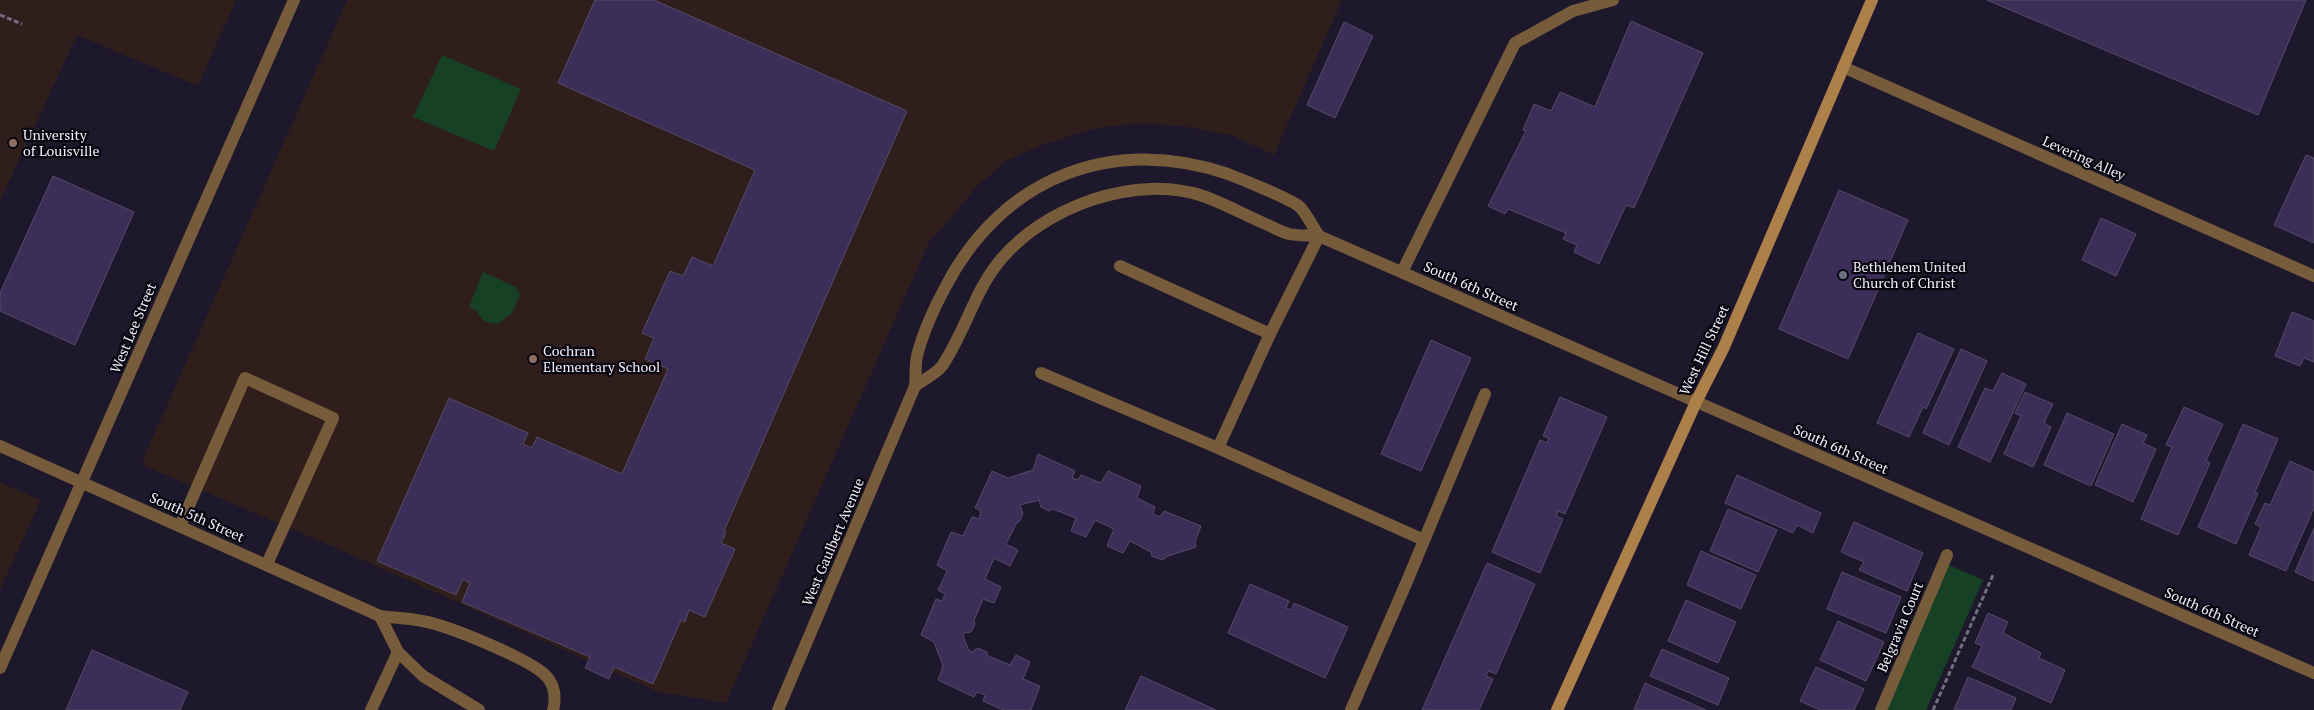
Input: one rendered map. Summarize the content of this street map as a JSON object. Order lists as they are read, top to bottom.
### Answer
{
  "streets": {
    "street": [
      "Levering Alley",
      "South 6th Street",
      "West Lee Street",
      "West Hill Street",
      "South 5th Street",
      "West Gaulbert Avenue",
      "Belgravia Court"
    ]
  },
  "crossings": [
    ["Levering Alley", "West Hill Street"],
    ["South 6th Street", "West Hill Street"],
    ["South 6th Street", "West Gaulbert Avenue"],
    ["West Lee Street", "South 5th Street"]
  ],
  "places": ["University of Louisville", "Bethlehem United Church of Christ", "Cochran Elementary School"]
}
